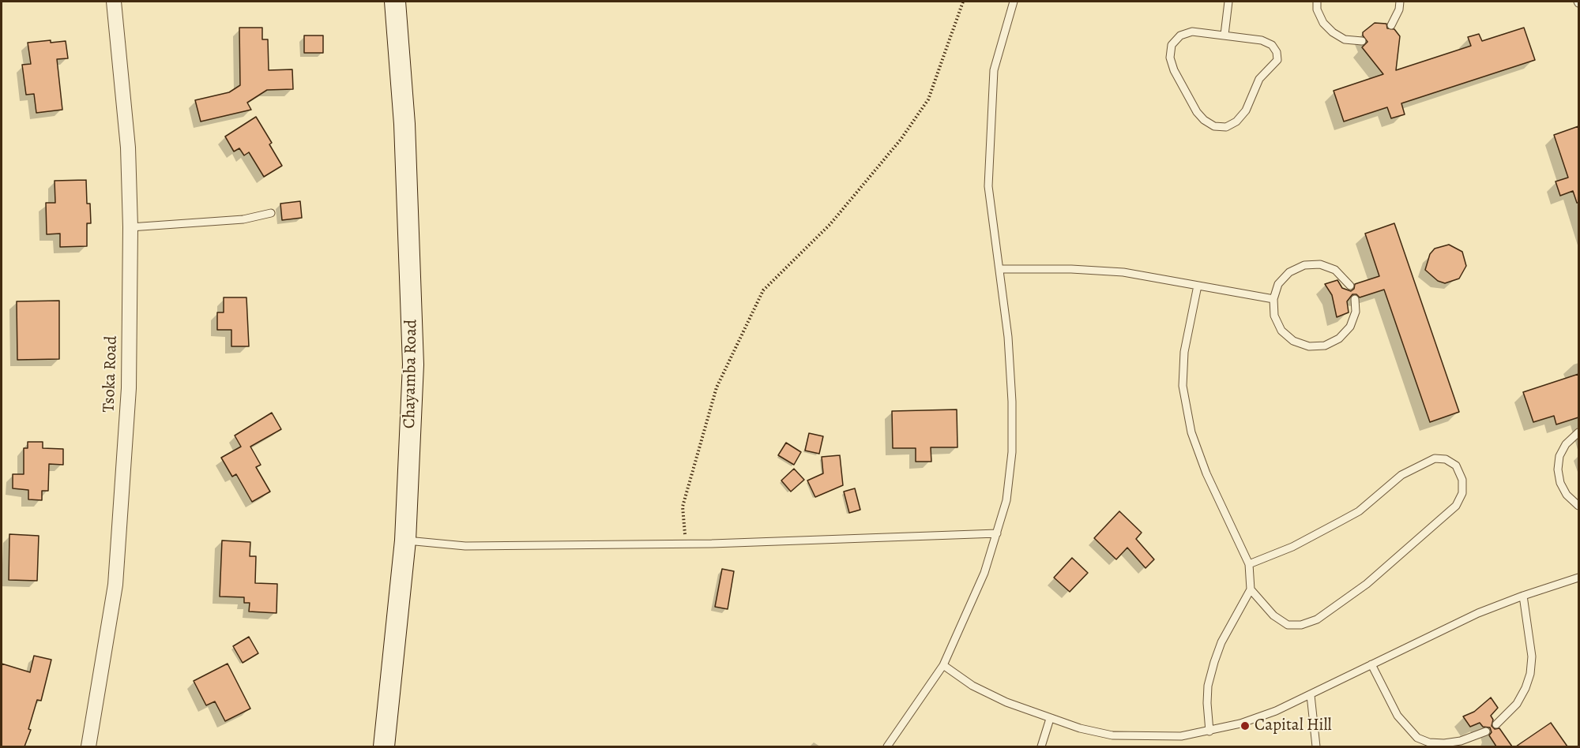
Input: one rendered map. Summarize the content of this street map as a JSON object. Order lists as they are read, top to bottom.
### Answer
{
  "streets": {
    "main road": ["Chayamba Road"],
    "street": ["Tsoka Road"]
  },
  "places": ["Capital Hill"]
}
